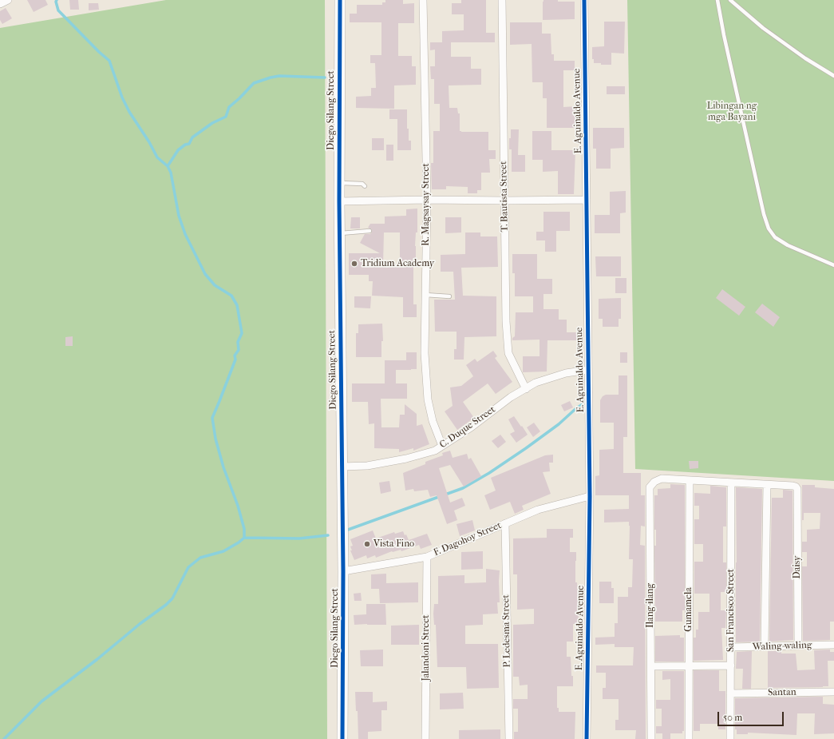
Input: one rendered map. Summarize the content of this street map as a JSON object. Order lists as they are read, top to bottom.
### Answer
{
  "streets": {
    "street": [
      "Diego Silang Street",
      "E. Aguinaldo Avenue",
      "T. Bautista Street",
      "R. Magsaysay Street",
      "C. Duque Street",
      "F. Dagohoy Street",
      "Daisy",
      "Ilang-ilang",
      "Gumamela",
      "San Francisco Street",
      "P. Ledesma Street",
      "Waling-waling",
      "Jalandoni Street",
      "Santan"
    ]
  },
  "crossings": [
    ["Diego Silang Street", "C. Duque Street"],
    ["Diego Silang Street", "F. Dagohoy Street"],
    ["E. Aguinaldo Avenue", "C. Duque Street"],
    ["E. Aguinaldo Avenue", "F. Dagohoy Street"],
    ["T. Bautista Street", "C. Duque Street"],
    ["R. Magsaysay Street", "C. Duque Street"],
    ["F. Dagohoy Street", "P. Ledesma Street"],
    ["F. Dagohoy Street", "Jalandoni Street"],
    ["Daisy", "Waling-waling"],
    ["Ilang-ilang", "Gumamela"],
    ["San Francisco Street", "Waling-waling"],
    ["San Francisco Street", "Santan"]
  ],
  "parks": ["Libingan ng mga Bayani"],
  "places": ["Tridium Academy", "Vista Fino"],
  "scale_bar": "50 m"
}
